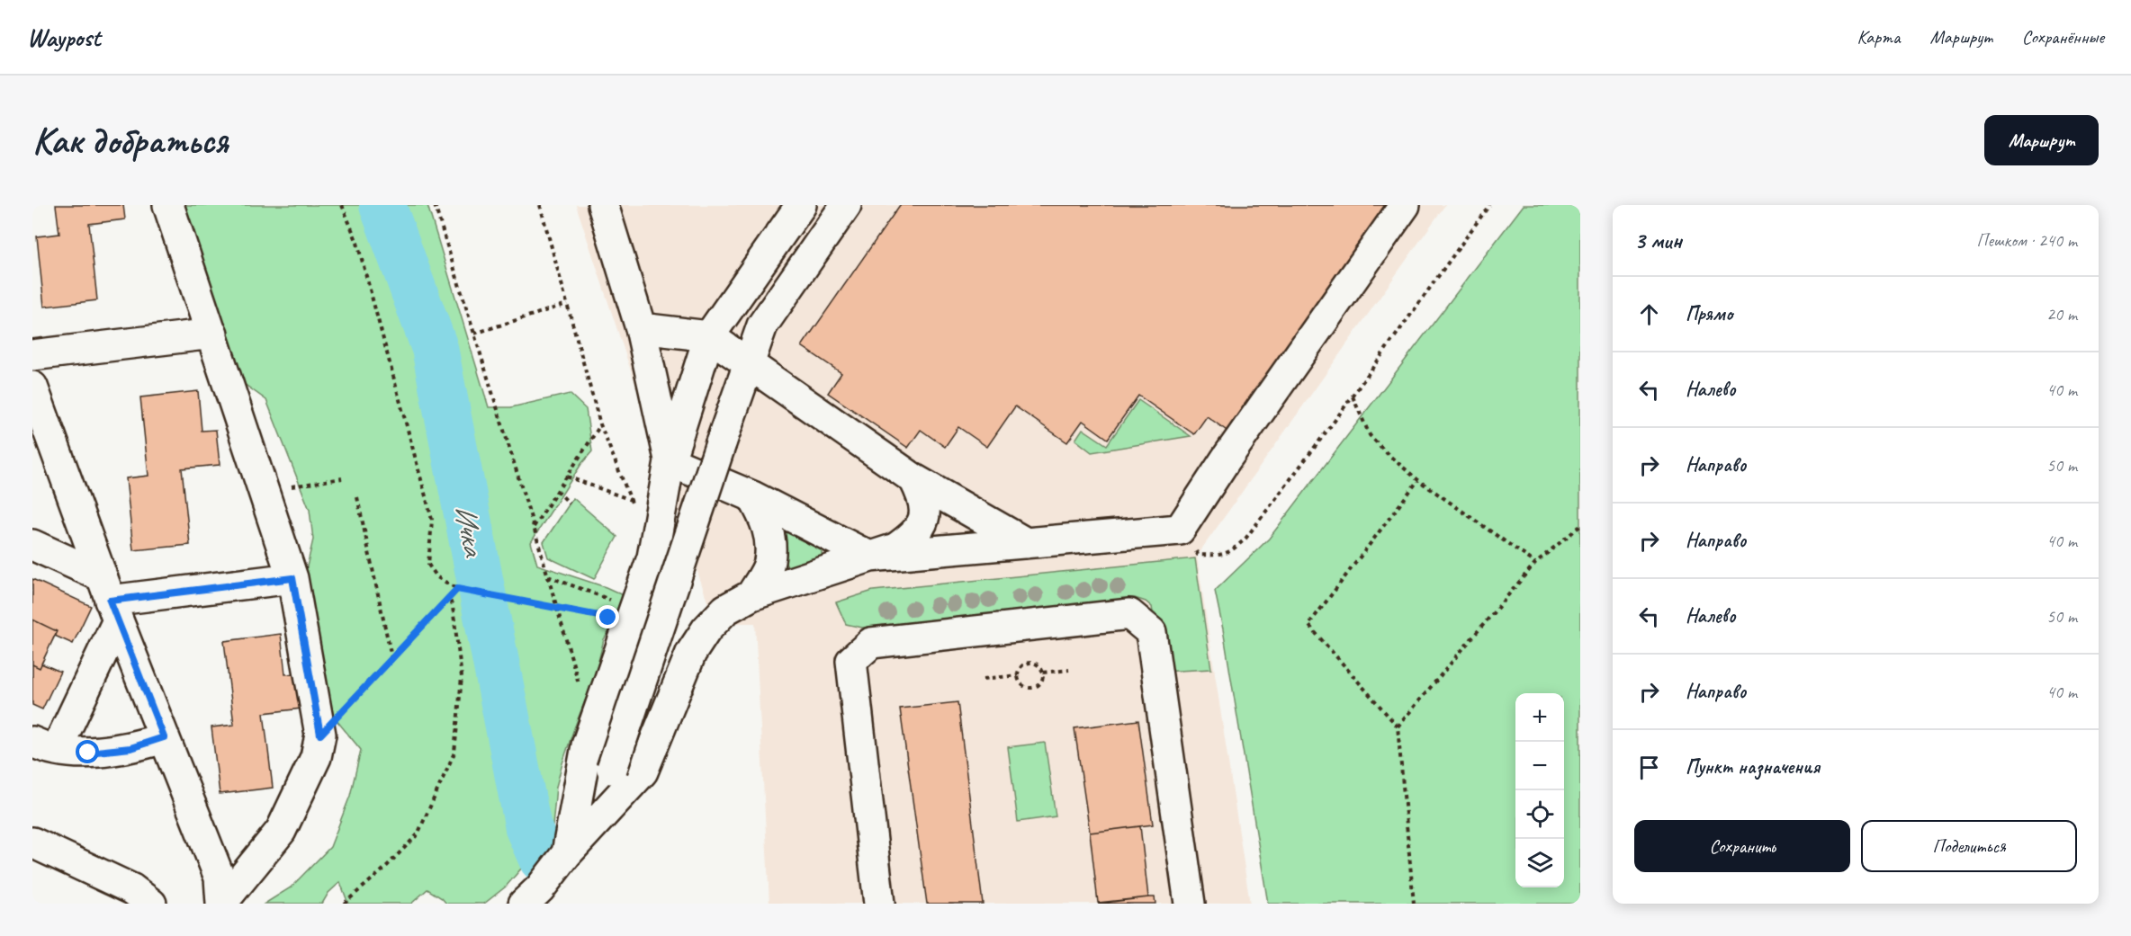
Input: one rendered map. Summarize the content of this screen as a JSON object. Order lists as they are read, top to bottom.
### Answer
{
  "water": ["Ичка"],
  "page": {
    "header": "Waypost",
    "nav": ["Карта", "Маршрут", "Сохранённые"],
    "buttons": [
      "Маршрут",
      ["Сохранить", "Поделиться"]
    ],
    "title": "Как добраться",
    "heading": ["3 мин", "Пешком · 240 m"],
    "list": [
      ["Прямо", "20 m"],
      ["Налево", "40 m"],
      ["Направо", "50 m"],
      ["Направо", "40 m"],
      ["Налево", "50 m"],
      ["Направо", "40 m"],
      "Пункт назначения"
    ],
    "map_buttons": ["+", "−"]
  }
}
